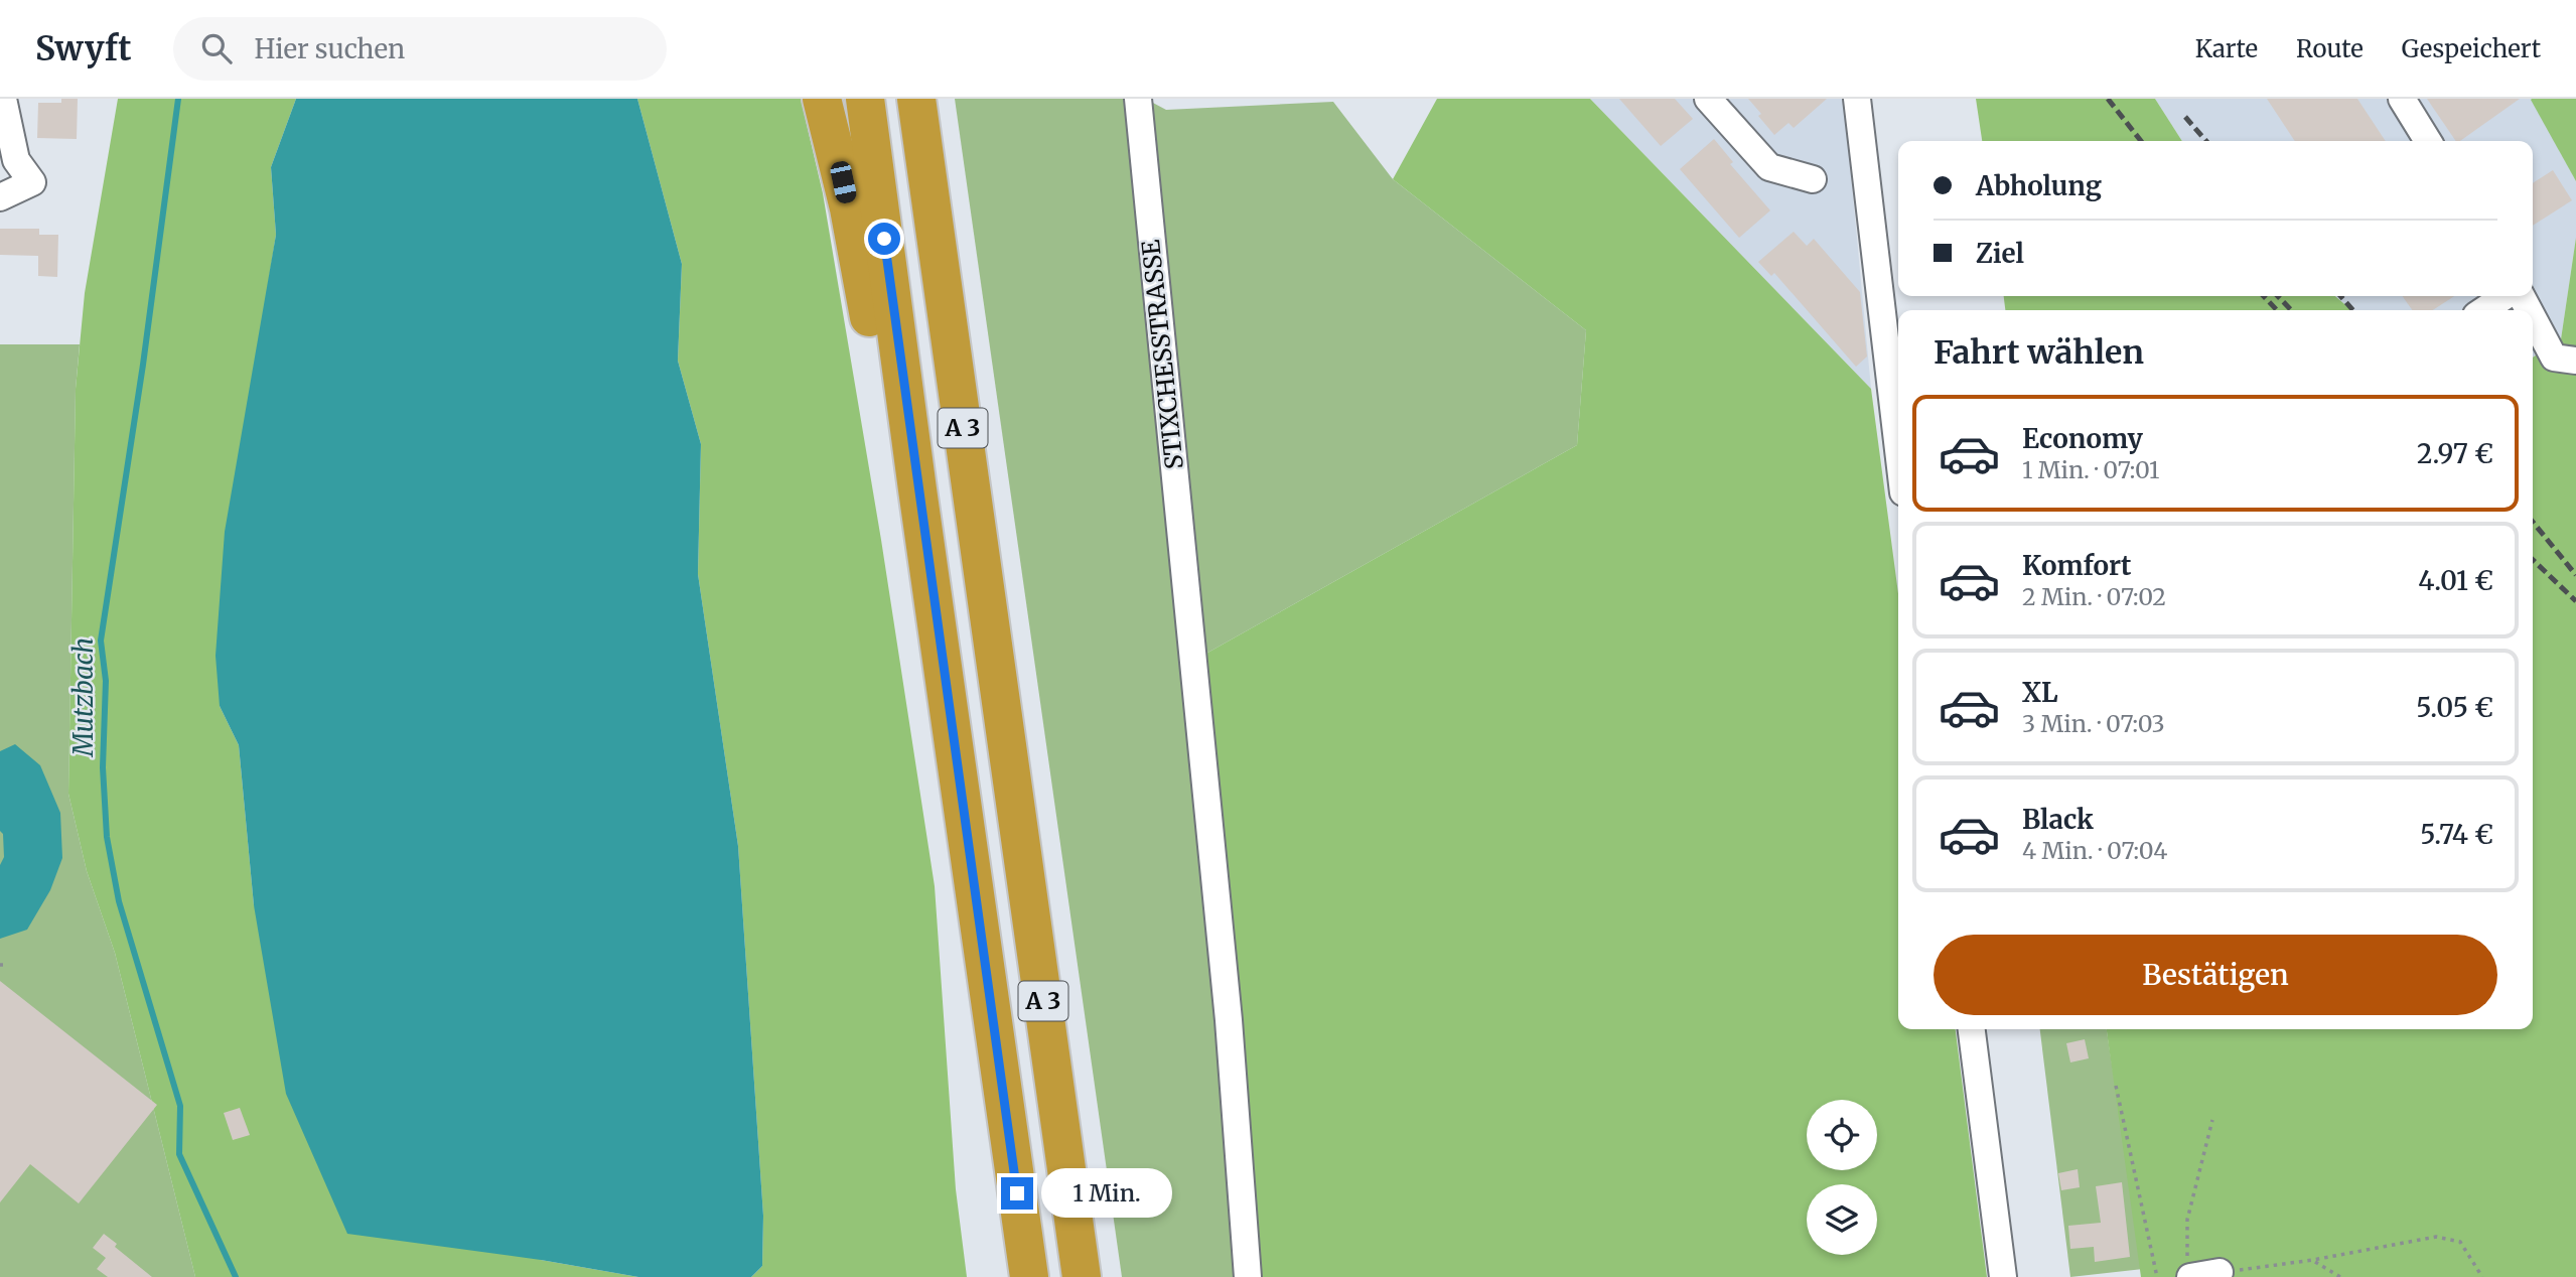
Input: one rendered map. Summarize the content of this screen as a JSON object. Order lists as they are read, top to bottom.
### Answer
{
  "streets": {
    "highway": ["A 3"],
    "street": ["STIXCHESSTRASSE"]
  },
  "water": ["Mutzbach"],
  "page": {
    "header": "Swyft",
    "search": "Hier suchen",
    "nav": ["Karte", "Route", "Gespeichert"],
    "banner": ["Abholung", "Ziel"],
    "heading": "Fahrt wählen",
    "list": [
      {
        "name": "Economy",
        "note": "1 Min. · 07:01",
        "value": "2.97 €"
      },
      {
        "name": "Komfort",
        "note": "2 Min. · 07:02",
        "value": "4.01 €"
      },
      {
        "name": "XL",
        "note": "3 Min. · 07:03",
        "value": "5.05 €"
      },
      {
        "name": "Black",
        "note": "4 Min. · 07:04",
        "value": "5.74 €"
      }
    ],
    "buttons": "Bestätigen",
    "bubble": "1 Min."
  }
}
